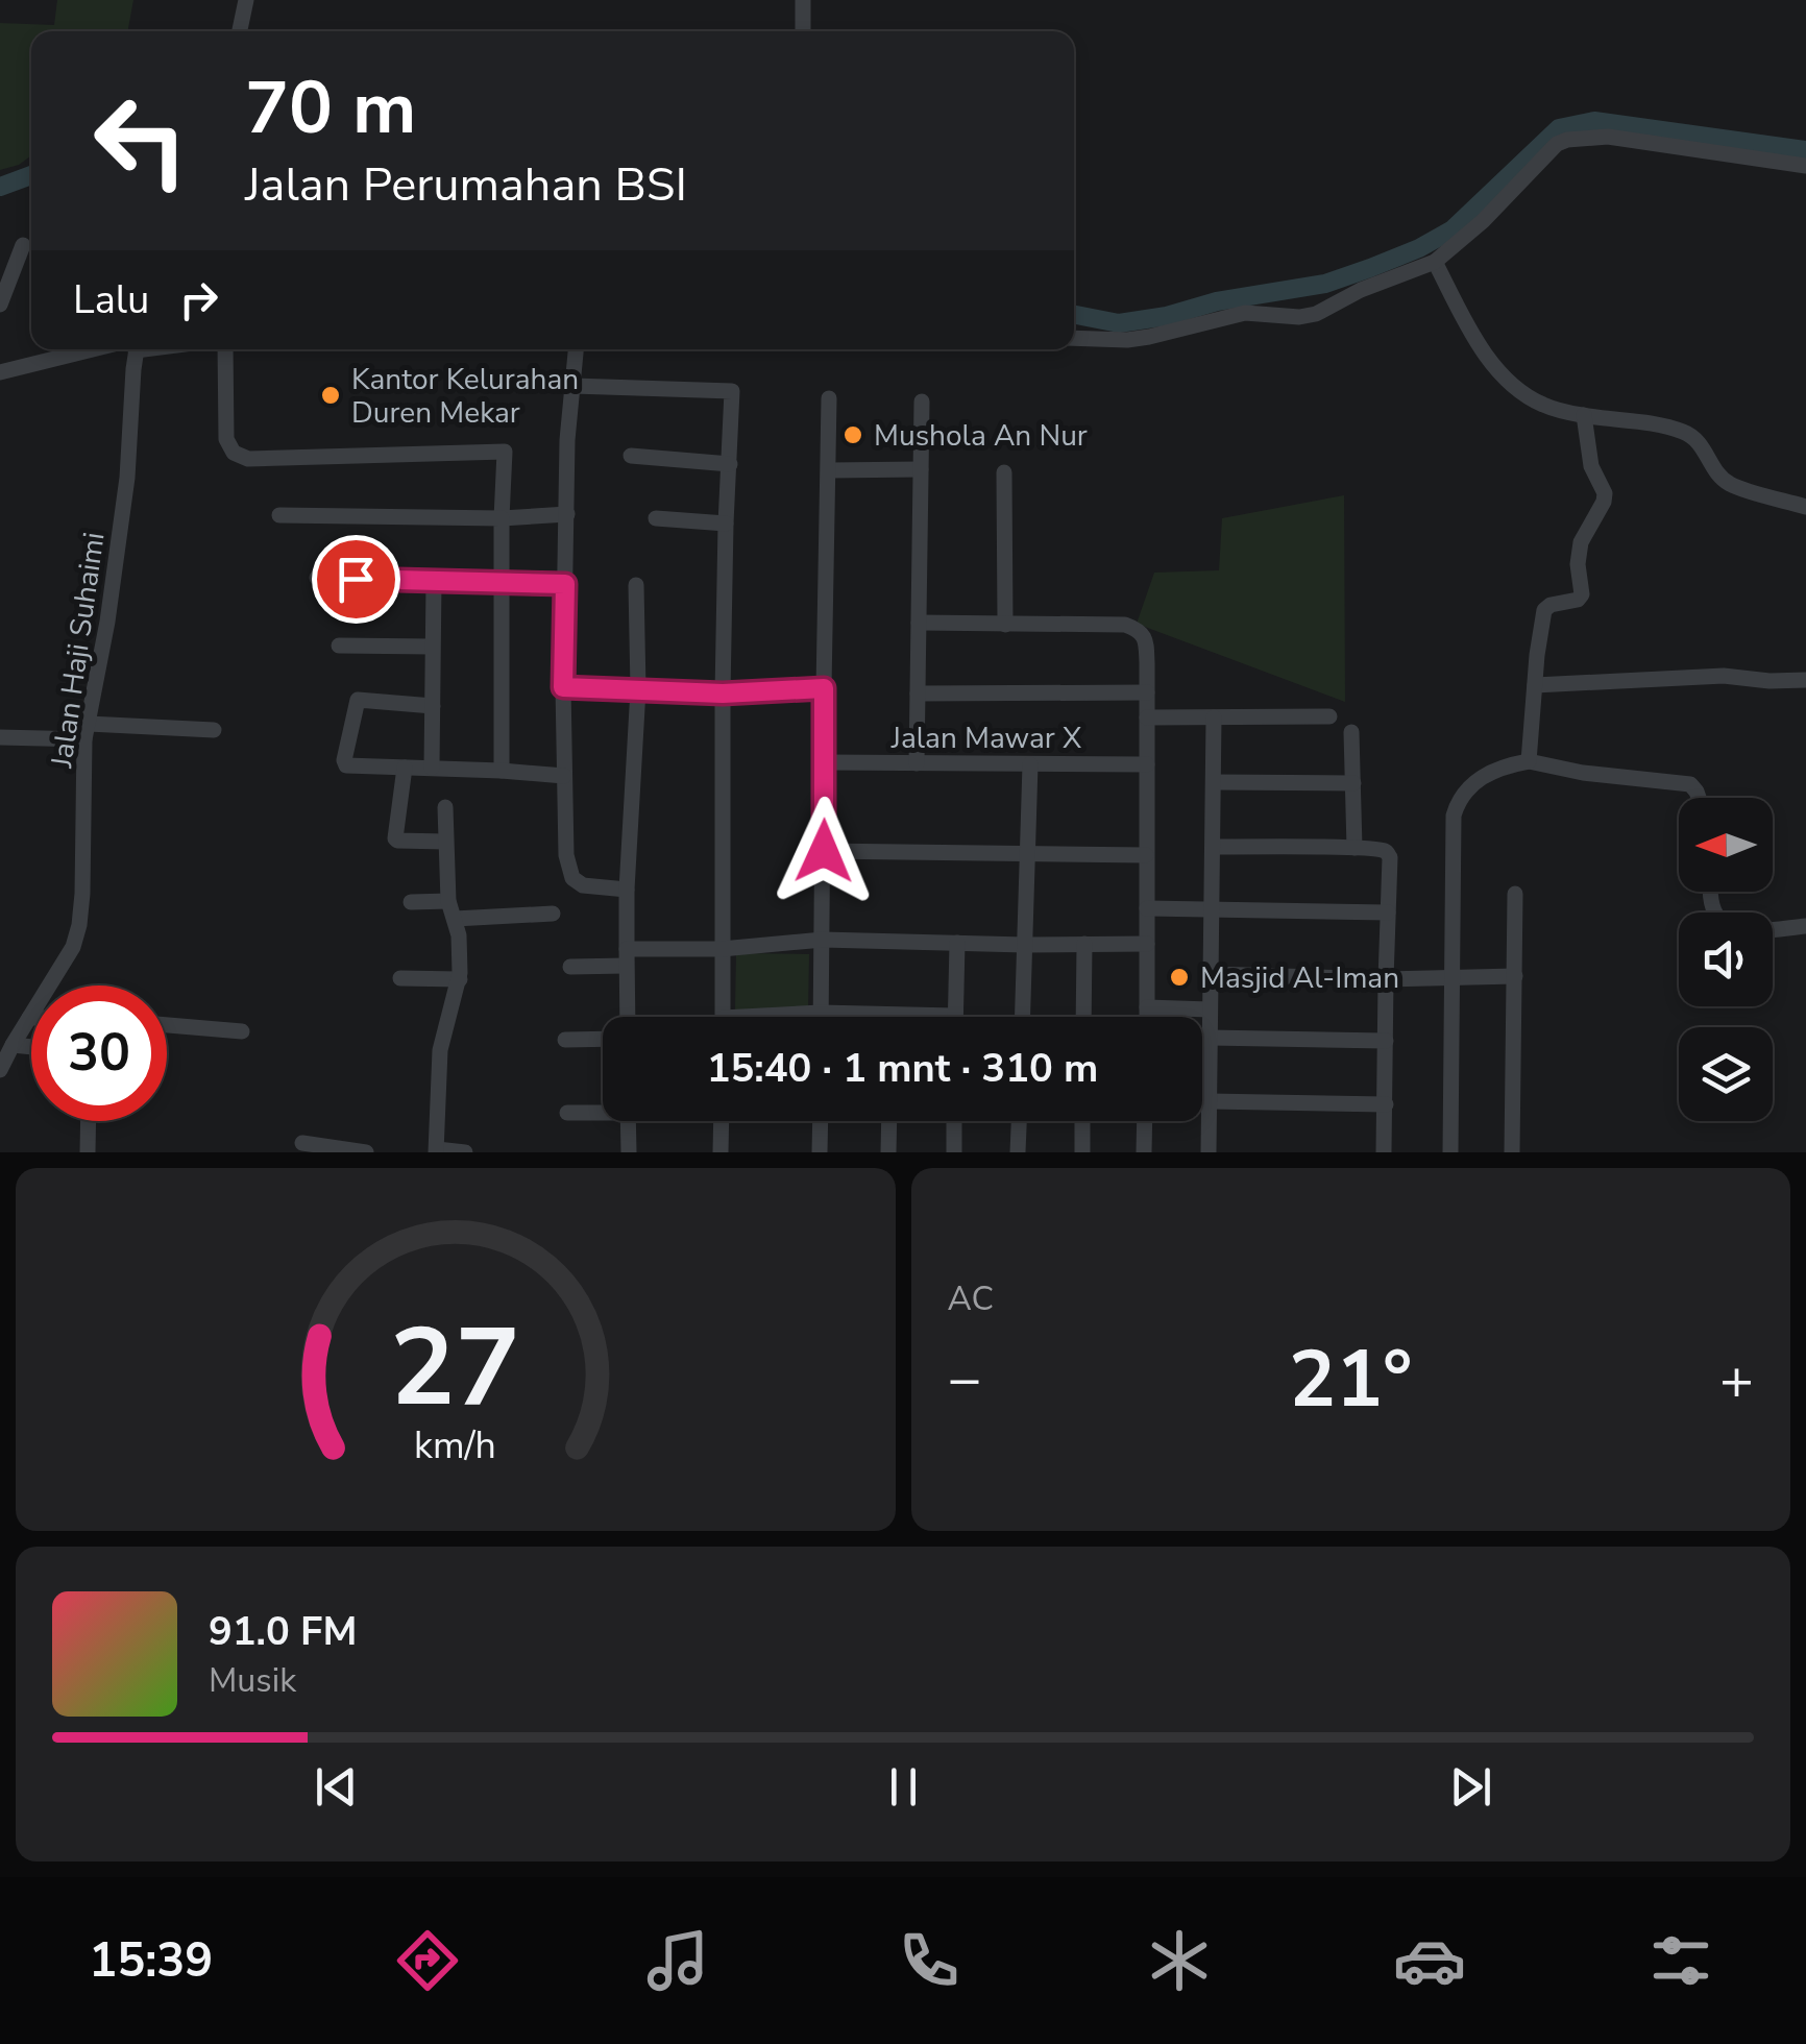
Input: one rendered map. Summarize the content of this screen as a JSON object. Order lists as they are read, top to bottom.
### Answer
{
  "streets": {
    "street": ["Jalan Haji Suhaimi", "Jalan Mawar X"]
  },
  "places": ["Kantor Kelurahan Duren Mekar", "Mushola An Nur", "Masjid Al-Iman"],
  "north": "left",
  "page": {
    "turn": ["70 m", "Jalan Perumahan BSI"],
    "then": "Lalu",
    "limit": "30",
    "trip": "15:40 · 1 mnt · 310 m",
    "tile": "AC",
    "heat": ["−", "21°", "+"],
    "song": ["91.0 FM", "Musik"],
    "tabs": "15:39",
    "gauge": ["27", "km/h"]
  }
}
